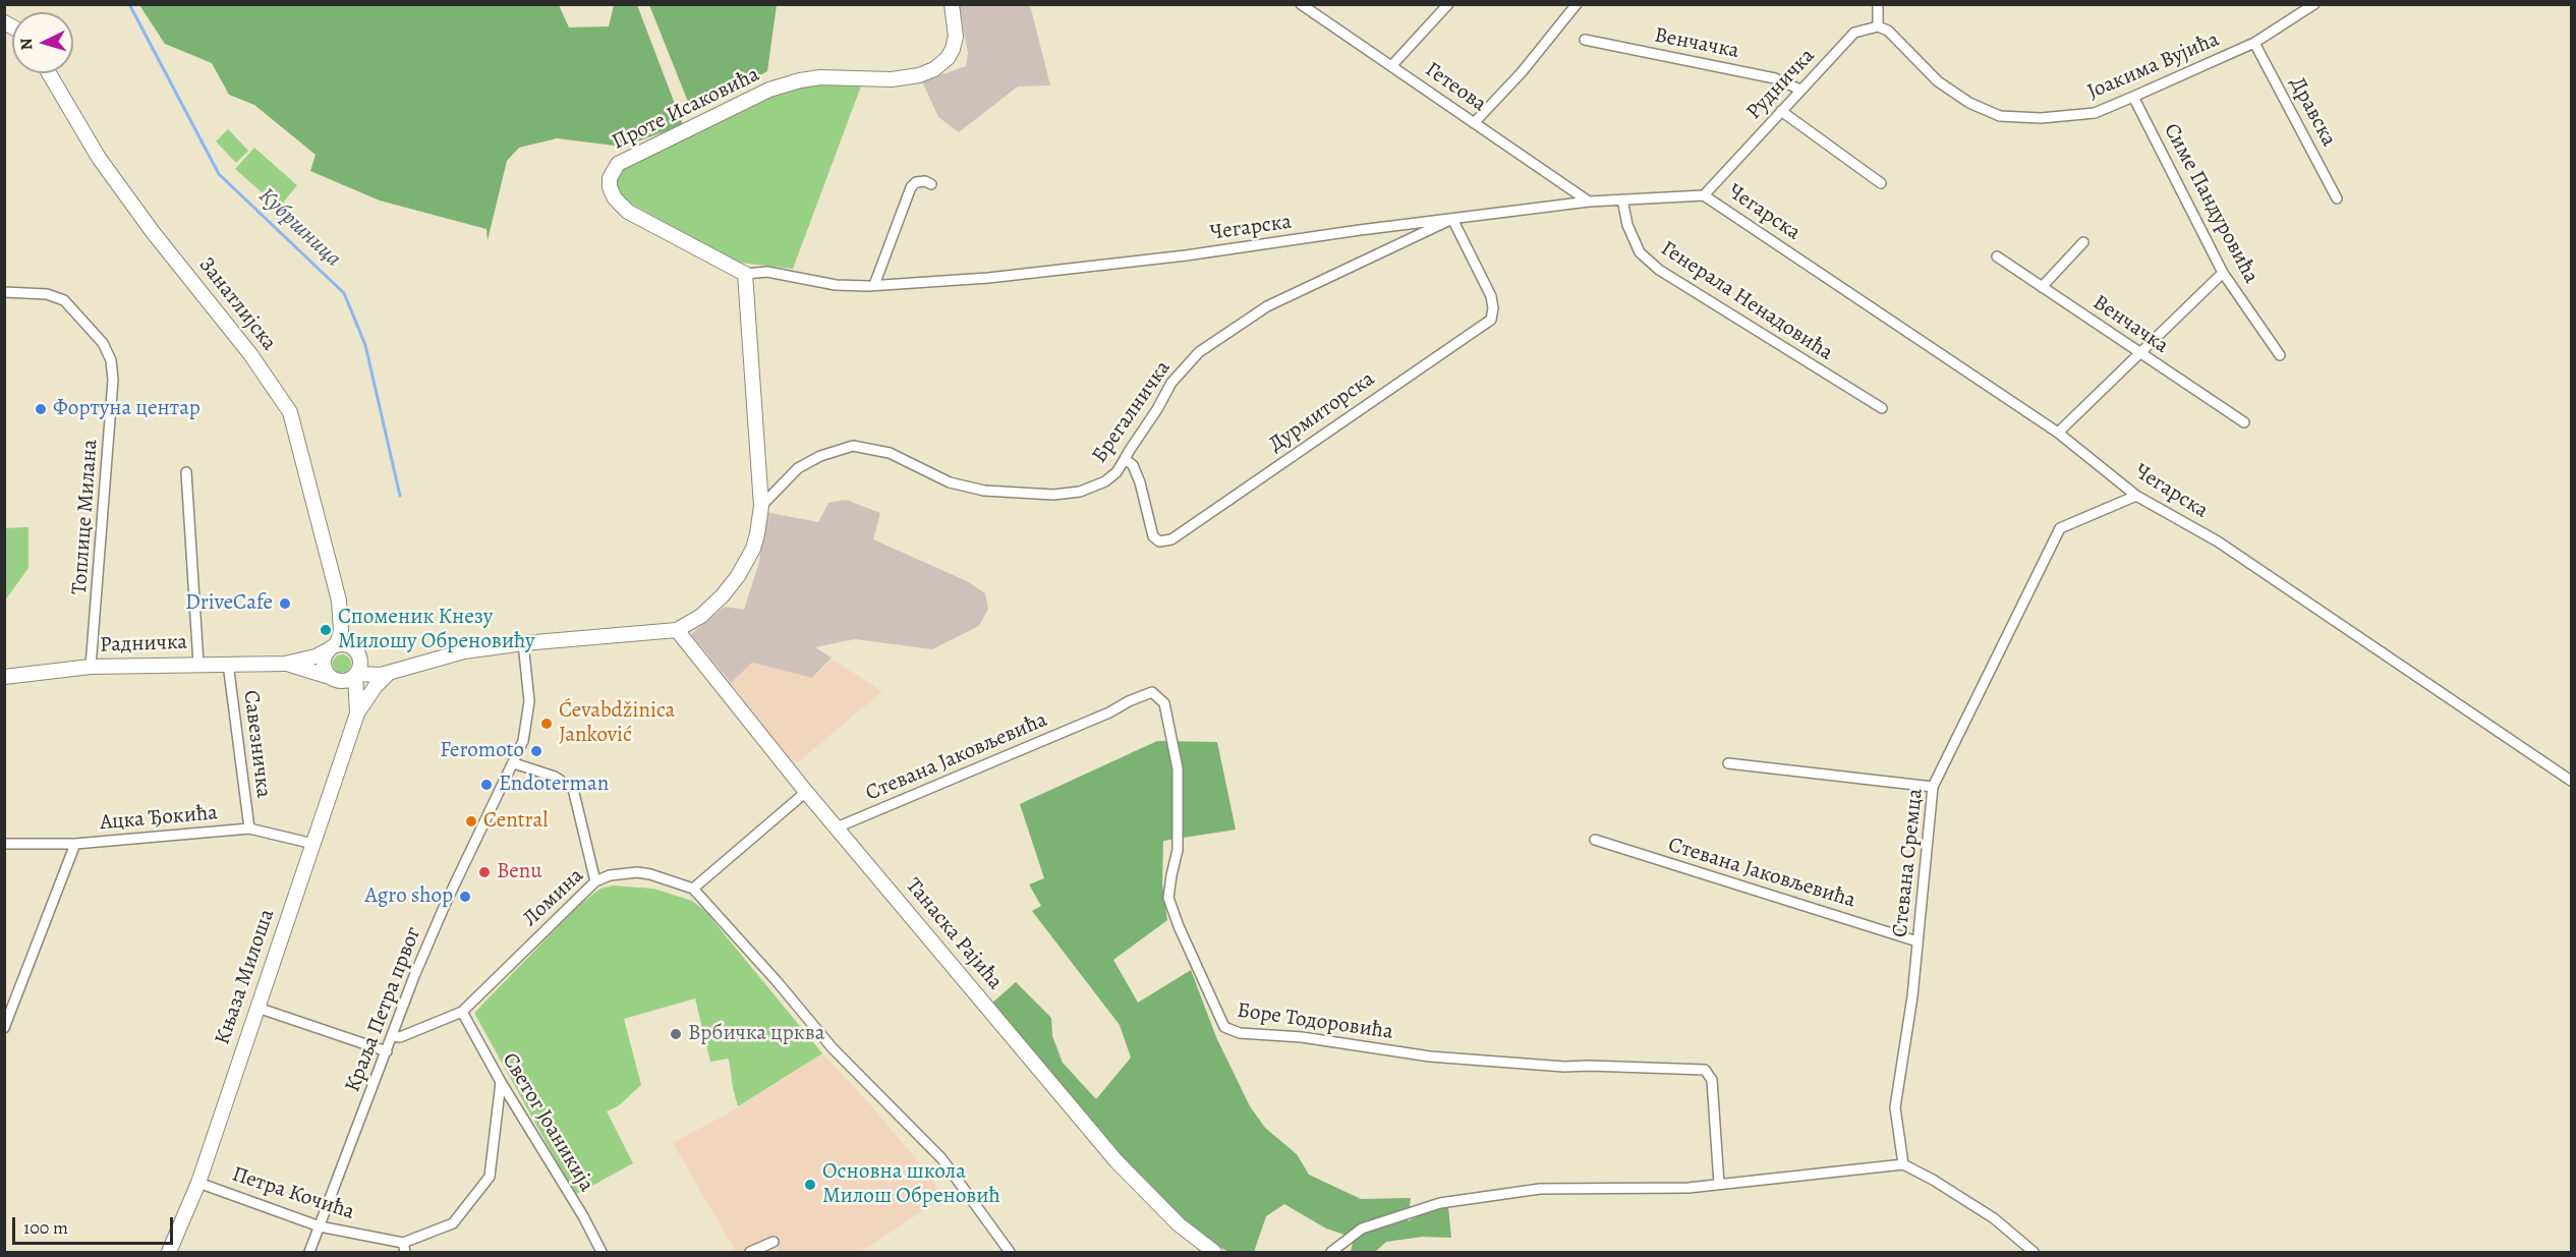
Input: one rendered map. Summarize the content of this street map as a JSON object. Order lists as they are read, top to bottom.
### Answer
{
  "streets": {
    "street": [
      "Венчачка",
      "Јоакима Вујића",
      "Рудничка",
      "Гетеова",
      "Проте Исаковића",
      "Дравска",
      "Симе Пандуровића",
      "Чегарска",
      "Генерала Ненадовића",
      "Занатлијска",
      "Брегалничка",
      "Дурмиторска",
      "Топлице Милана",
      "Радничка",
      "Савезничка",
      "Стевана Јаковљевића",
      "Ацка Ђокића",
      "Стевана Сремца",
      "Ломина",
      "Танаска Рајића",
      "Књаза Милоша",
      "Краља Петра првог",
      "Боре Тодоровића",
      "Светог Јоаникија",
      "Петра Кочића"
    ]
  },
  "crossings": [
    ["Венчачка", "Рудничка"],
    ["Јоакима Вујића", "Рудничка"],
    ["Јоакима Вујића", "Дравска"],
    ["Јоакима Вујића", "Симе Пандуровића"],
    ["Рудничка", "Чегарска"],
    ["Гетеова", "Чегарска"],
    ["Проте Исаковића", "Чегарска"],
    ["Чегарска", "Генерала Ненадовића"],
    ["Чегарска", "Брегалничка"],
    ["Чегарска", "Дурмиторска"],
    ["Чегарска", "Стевана Сремца"],
    ["Занатлијска", "Радничка"],
    ["Занатлијска", "Књаза Милоша"],
    ["Брегалничка", "Дурмиторска"],
    ["Топлице Милана", "Радничка"],
    ["Радничка", "Савезничка"],
    ["Радничка", "Књаза Милоша"],
    ["Савезничка", "Ацка Ђокића"],
    ["Стевана Јаковљевића", "Стевана Сремца"],
    ["Стевана Јаковљевића", "Танаска Рајића"],
    ["Стевана Јаковљевића", "Боре Тодоровића"],
    ["Ацка Ђокића", "Књаза Милоша"],
    ["Ломина", "Краља Петра првог"],
    ["Ломина", "Светог Јоаникија"],
    ["Књаза Милоша", "Петра Кочића"],
    ["Краља Петра првог", "Петра Кочића"]
  ],
  "water": ["Кубршница"],
  "places": [
    "Фортуна центар",
    "DriveCafe",
    "Споменик Кнезу Милошу Обреновићу",
    "Ćevabdžinica Janković",
    "Feromoto",
    "Endoterman",
    "Central",
    "Benu",
    "Agro shop",
    "Врбичка црква",
    "Основна школа Милош Обреновић"
  ],
  "scale_bar": "100 m",
  "north": "left"
}
